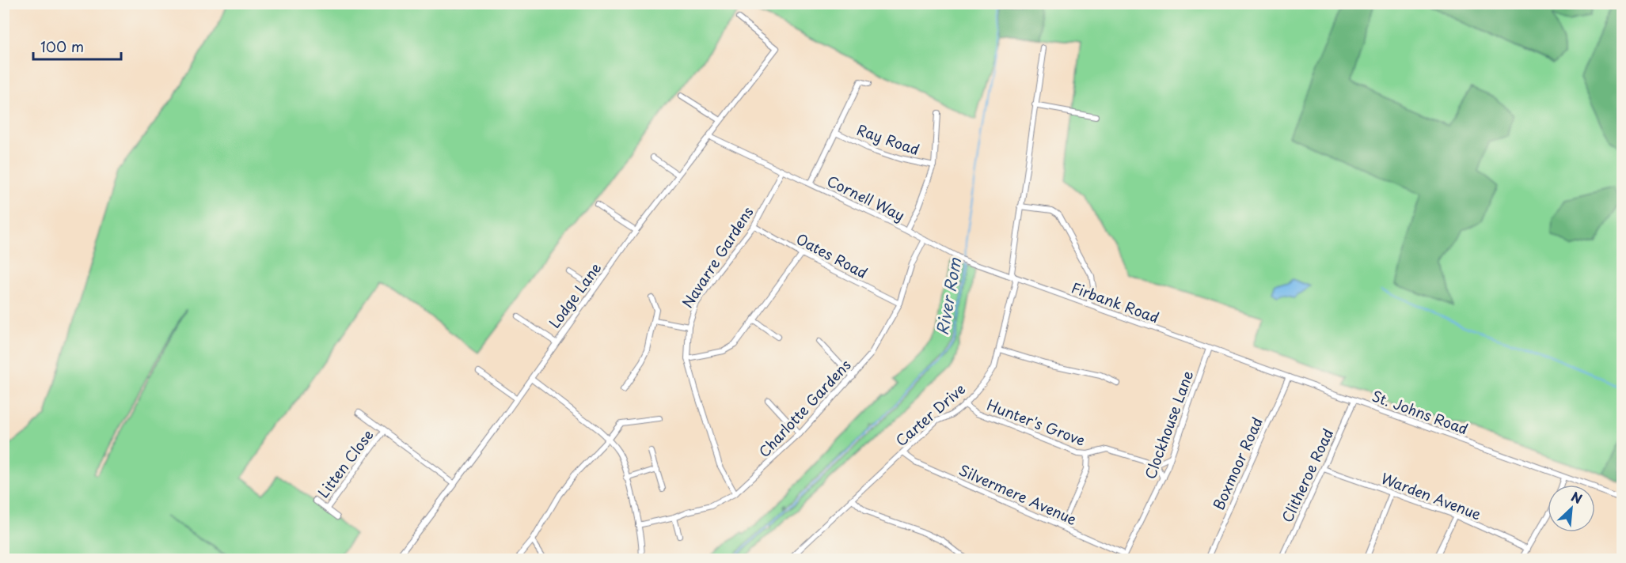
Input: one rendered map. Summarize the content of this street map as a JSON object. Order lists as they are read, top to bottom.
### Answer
{
  "streets": {
    "street": [
      "Ray Road",
      "Cornell Way",
      "Oates Road",
      "Navarre Gardens",
      "Lodge Lane",
      "Firbank Road",
      "Charlotte Gardens",
      "St. Johns Road",
      "Carter Drive",
      "Hunter's Grove",
      "Clockhouse Lane",
      "Litten Close",
      "Boxmoor Road",
      "Clitheroe Road",
      "Silvermere Avenue",
      "Warden Avenue"
    ]
  },
  "crossings": [
    ["Cornell Way", "Navarre Gardens"],
    ["Cornell Way", "Lodge Lane"],
    ["Cornell Way", "Firbank Road"],
    ["Cornell Way", "Charlotte Gardens"],
    ["Cornell Way", "Carter Drive"],
    ["Oates Road", "Navarre Gardens"],
    ["Oates Road", "Charlotte Gardens"],
    ["Navarre Gardens", "Charlotte Gardens"],
    ["Lodge Lane", "Litten Close"],
    ["Firbank Road", "St. Johns Road"],
    ["Firbank Road", "Carter Drive"],
    ["Firbank Road", "Clockhouse Lane"],
    ["St. Johns Road", "Clockhouse Lane"],
    ["St. Johns Road", "Boxmoor Road"],
    ["St. Johns Road", "Clitheroe Road"],
    ["Carter Drive", "Hunter's Grove"],
    ["Carter Drive", "Silvermere Avenue"],
    ["Clockhouse Lane", "Silvermere Avenue"],
    ["Clitheroe Road", "Warden Avenue"]
  ],
  "water": ["River Rom"],
  "scale_bar": "100 m",
  "north": "top right"
}
